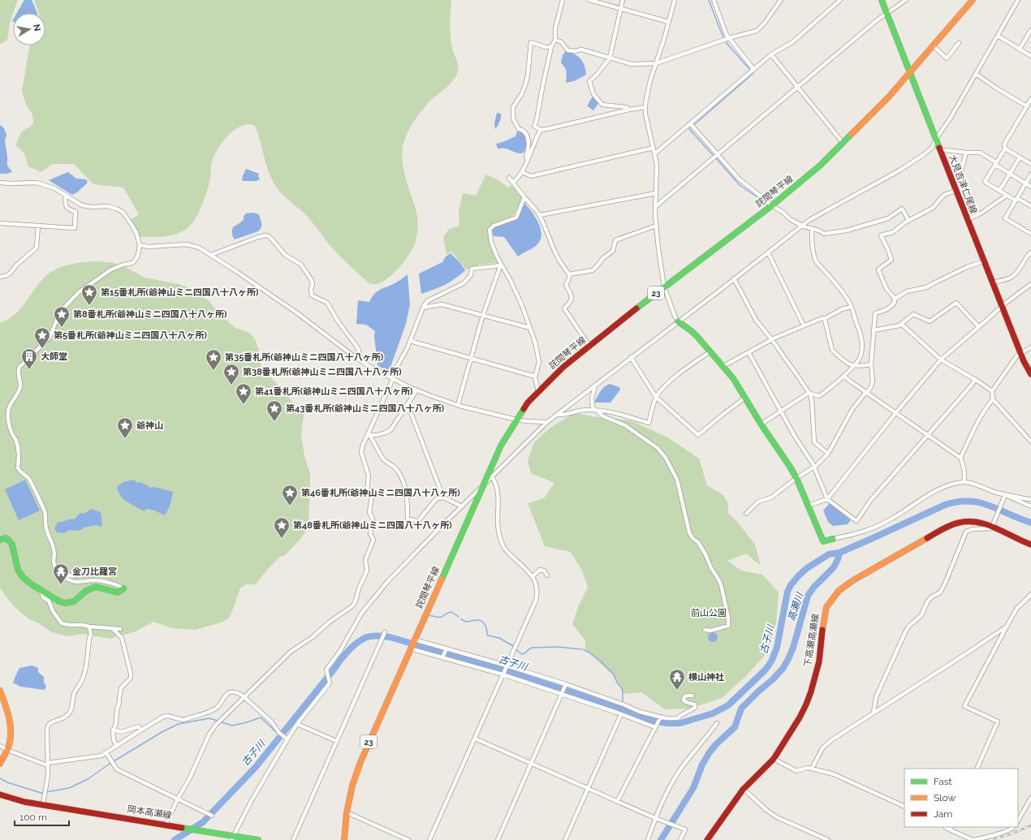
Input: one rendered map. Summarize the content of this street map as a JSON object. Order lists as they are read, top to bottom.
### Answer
{
  "streets": {
    "main road": [
      "大見吉津仁尾線",
      "詫間琴平線",
      "23",
      "下高瀬高瀬線",
      "岡本高瀬線"
    ]
  },
  "crossings": [
    ["大見吉津仁尾線", "詫間琴平線"]
  ],
  "water": ["高瀬川", "古子川"],
  "parks": ["前山公園"],
  "places": {
    "place": [
      "第15番札所(爺神山ミニ四国八十八ヶ所)",
      "第8番札所(爺神山ミニ四国八十八ヶ所)",
      "第5番札所(爺神山ミニ四国八十八ヶ所)",
      "第35番札所(爺神山ミニ四国八十八ヶ所)",
      "第38番札所(爺神山ミニ四国八十八ヶ所)",
      "第41番札所(爺神山ミニ四国八十八ヶ所)",
      "第43番札所(爺神山ミニ四国八十八ヶ所)",
      "爺神山",
      "第46番札所(爺神山ミニ四国八十八ヶ所)",
      "第48番札所(爺神山ミニ四国八十八ヶ所)"
    ],
    "building": ["大師堂"],
    "temple": ["金刀比羅宮", "横山神社"]
  },
  "legend": ["Fast", "Slow", "Jam"],
  "scale_bar": "100 m",
  "north": "right"
}
